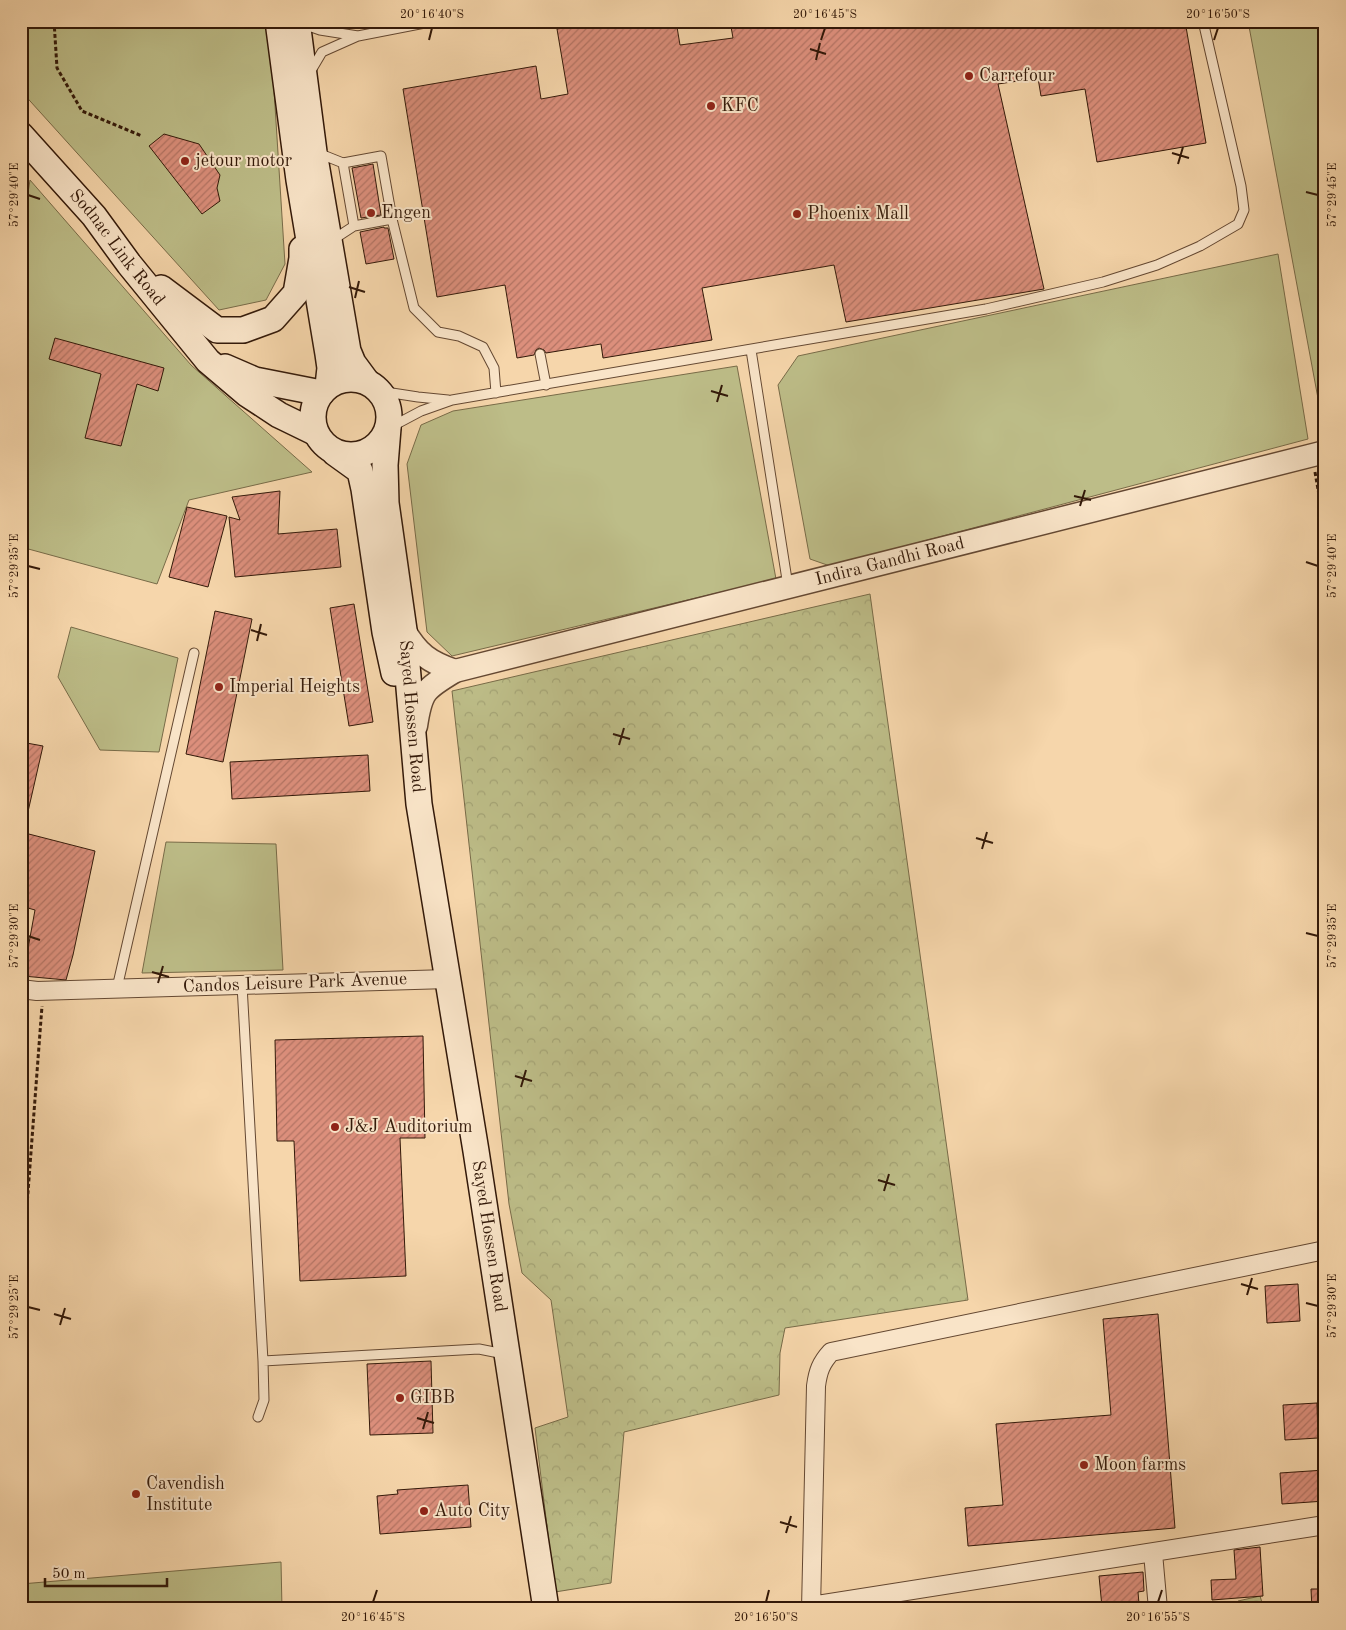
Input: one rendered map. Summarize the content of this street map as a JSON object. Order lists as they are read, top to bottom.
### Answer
{
  "streets": {
    "main road": ["Sodnac Link Road", "Sayed Hossen Road"],
    "street": ["Indira Gandhi Road", "Candos Leisure Park Avenue"]
  },
  "crossings": [
    ["Sodnac Link Road", "Sayed Hossen Road"],
    ["Indira Gandhi Road", "Sayed Hossen Road"],
    ["Sayed Hossen Road", "Candos Leisure Park Avenue"]
  ],
  "places": [
    "Carrefour",
    "KFC",
    "jetour motor",
    "Engen",
    "Phoenix Mall",
    "Imperial Heights",
    "J&J Auditorium",
    "GIBB",
    "Moon farms",
    "Cavendish Institute",
    "Auto City"
  ],
  "scale_bar": "50 m",
  "coordinates": [
    "20°16'40\"S",
    "20°16'45\"S",
    "20°16'50\"S",
    "57°29'45\"E",
    "57°29'40\"E",
    "57°29'35\"E",
    "57°29'30\"E",
    "57°29'25\"E",
    "20°16'55\"S"
  ]
}
